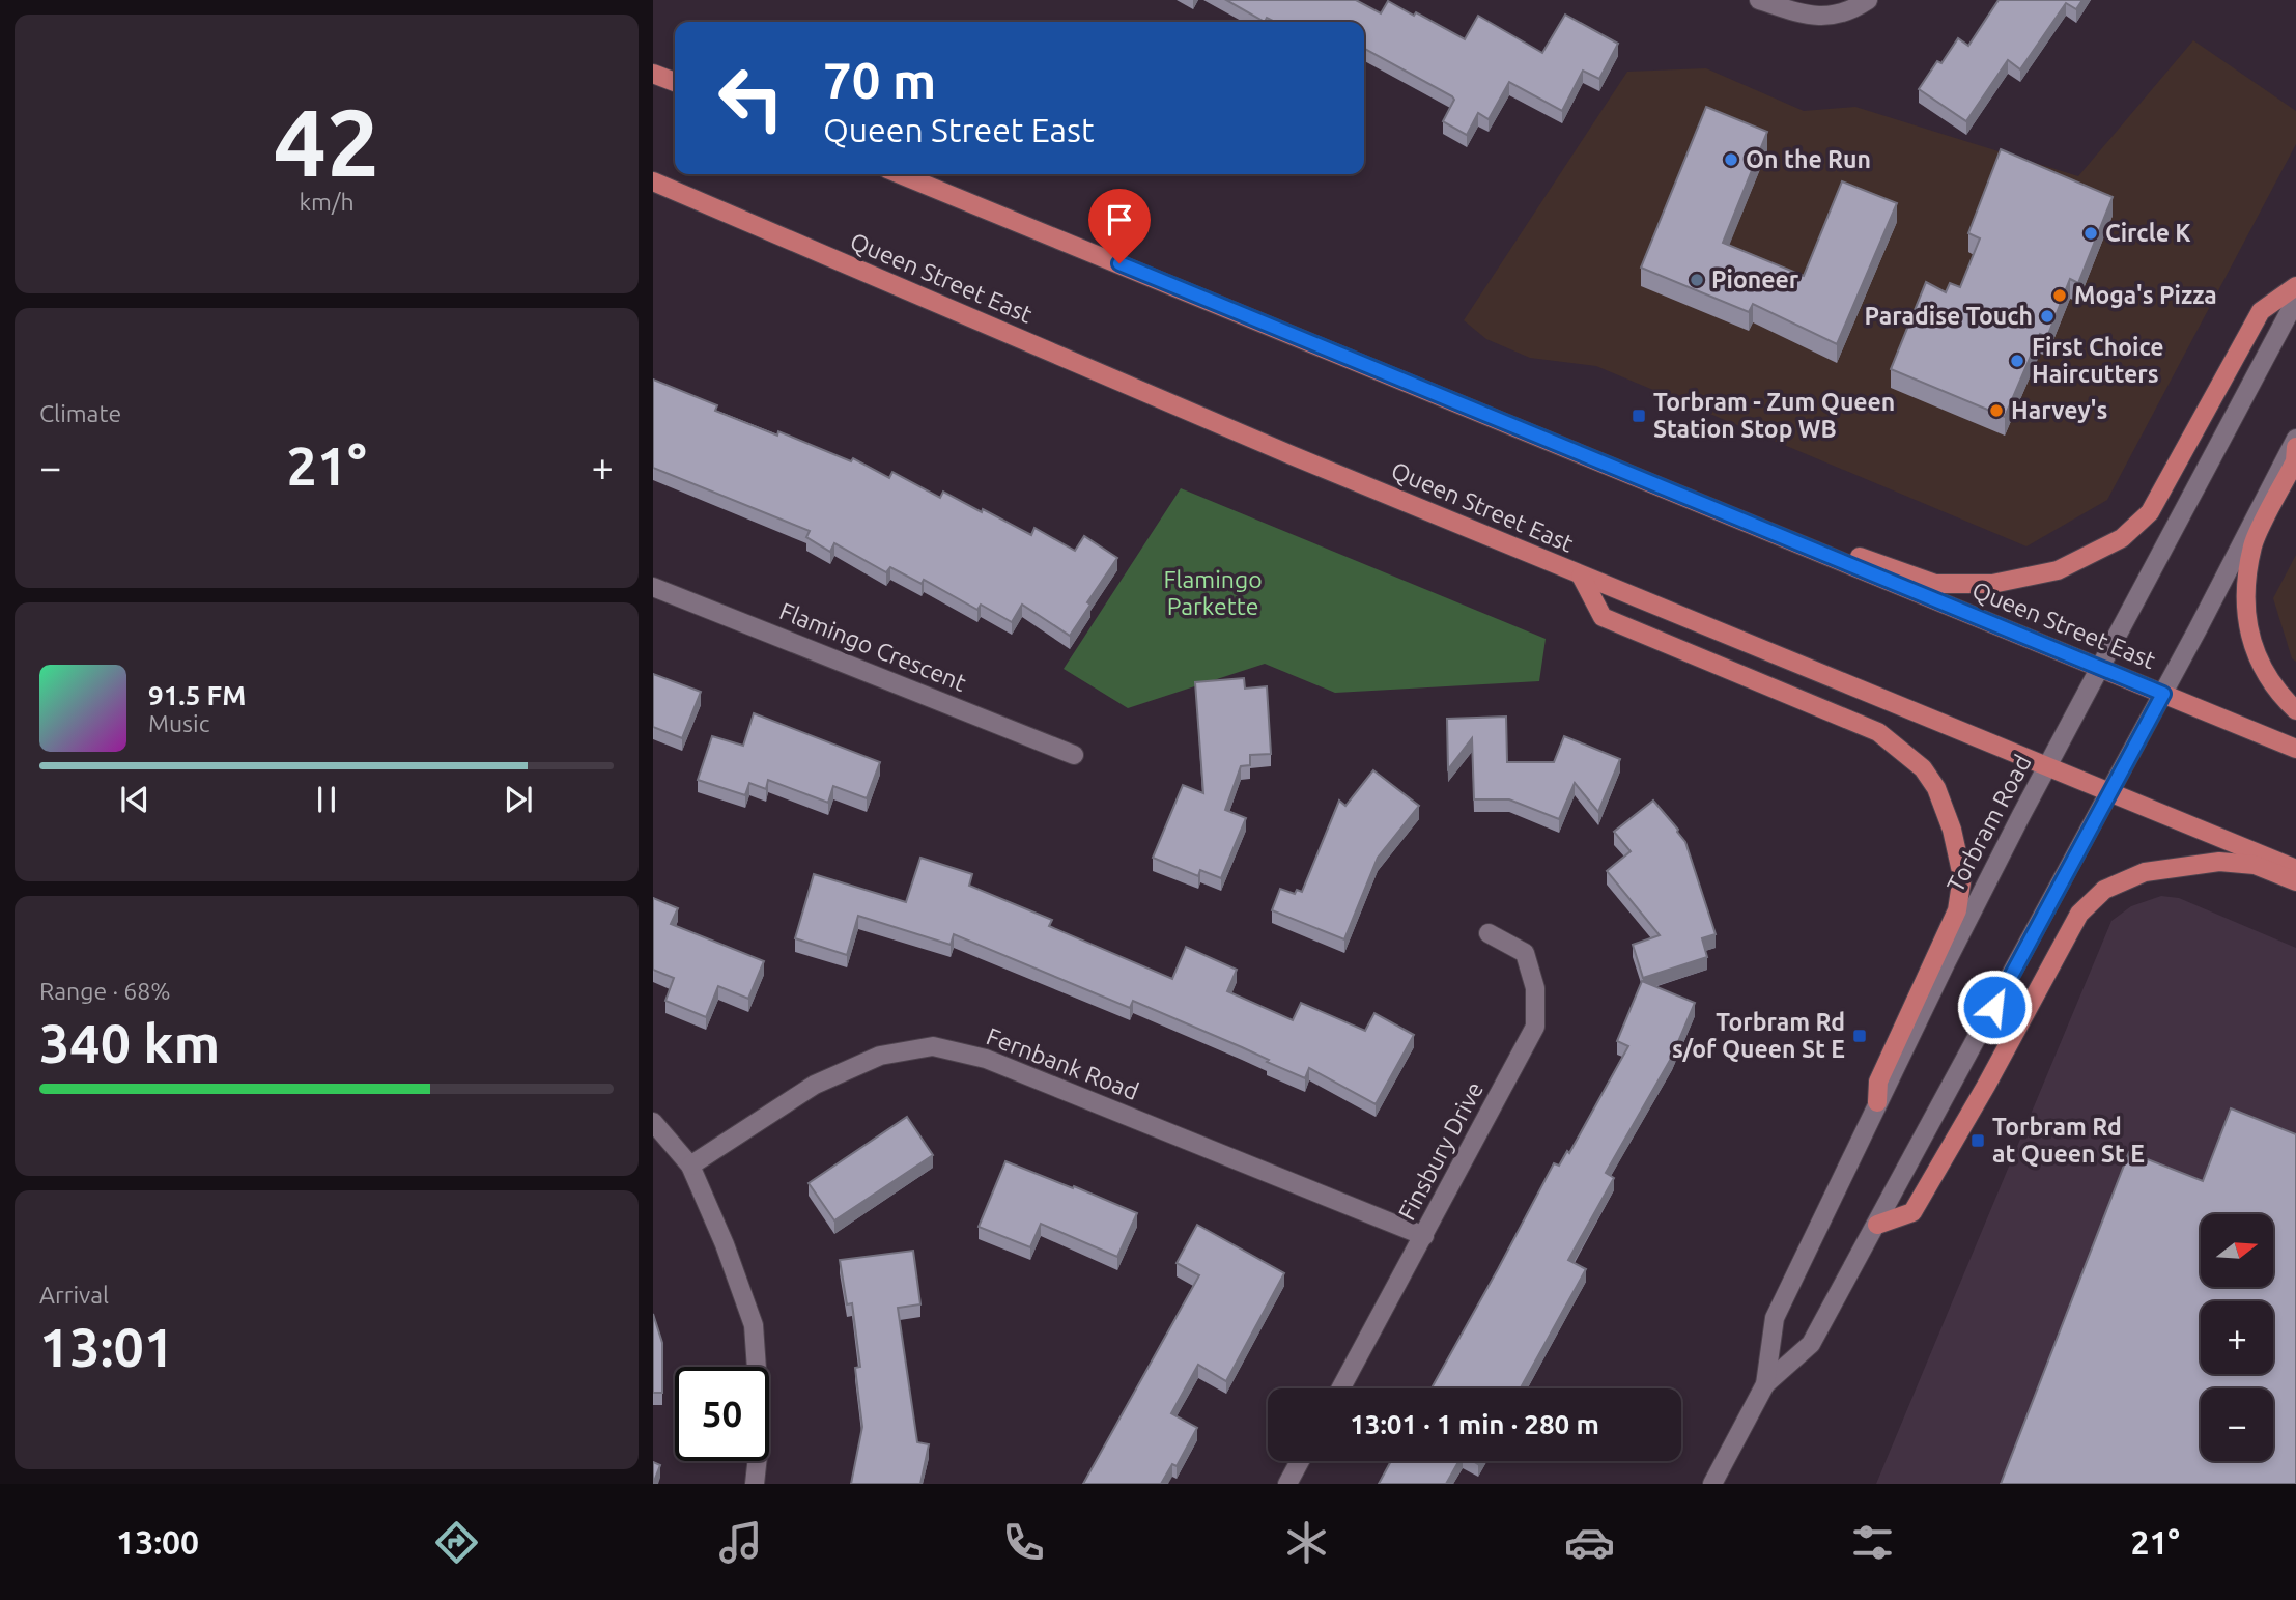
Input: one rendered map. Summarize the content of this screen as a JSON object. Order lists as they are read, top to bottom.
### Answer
{
  "streets": {
    "main road": [
      "Queen Street East",
      "Flamingo Crescent",
      "Torbram Road",
      "Fernbank Road",
      "Finsbury Drive"
    ]
  },
  "crossings": [
    ["Queen Street East", "Torbram Road"],
    ["Fernbank Road", "Finsbury Drive"]
  ],
  "parks": ["Flamingo Parkette"],
  "places": {
    "other": [
      "On the Run",
      "Circle K",
      "Pioneer",
      "Moga's Pizza",
      "Paradise Touch",
      "First Choice Haircutters",
      "Harvey's"
    ],
    "transit": ["Torbram - Zum Queen Station Stop WB", "Torbram Rd s/of Queen St E", "Torbram Rd at Queen St E"]
  },
  "north": "right",
  "page": {
    "tile": [
      ["42", "km/h"],
      "Climate",
      ["Range · 68%", "340 km"],
      ["Arrival", "13:01"]
    ],
    "turn": ["70 m", "Queen Street East"],
    "heat": ["−", "21°", "+"],
    "song": ["91.5 FM", "Music"],
    "map_buttons": ["+", "−"],
    "limit": "50",
    "trip": "13:01 · 1 min · 280 m",
    "tabs": ["13:00", "21°"]
  }
}
